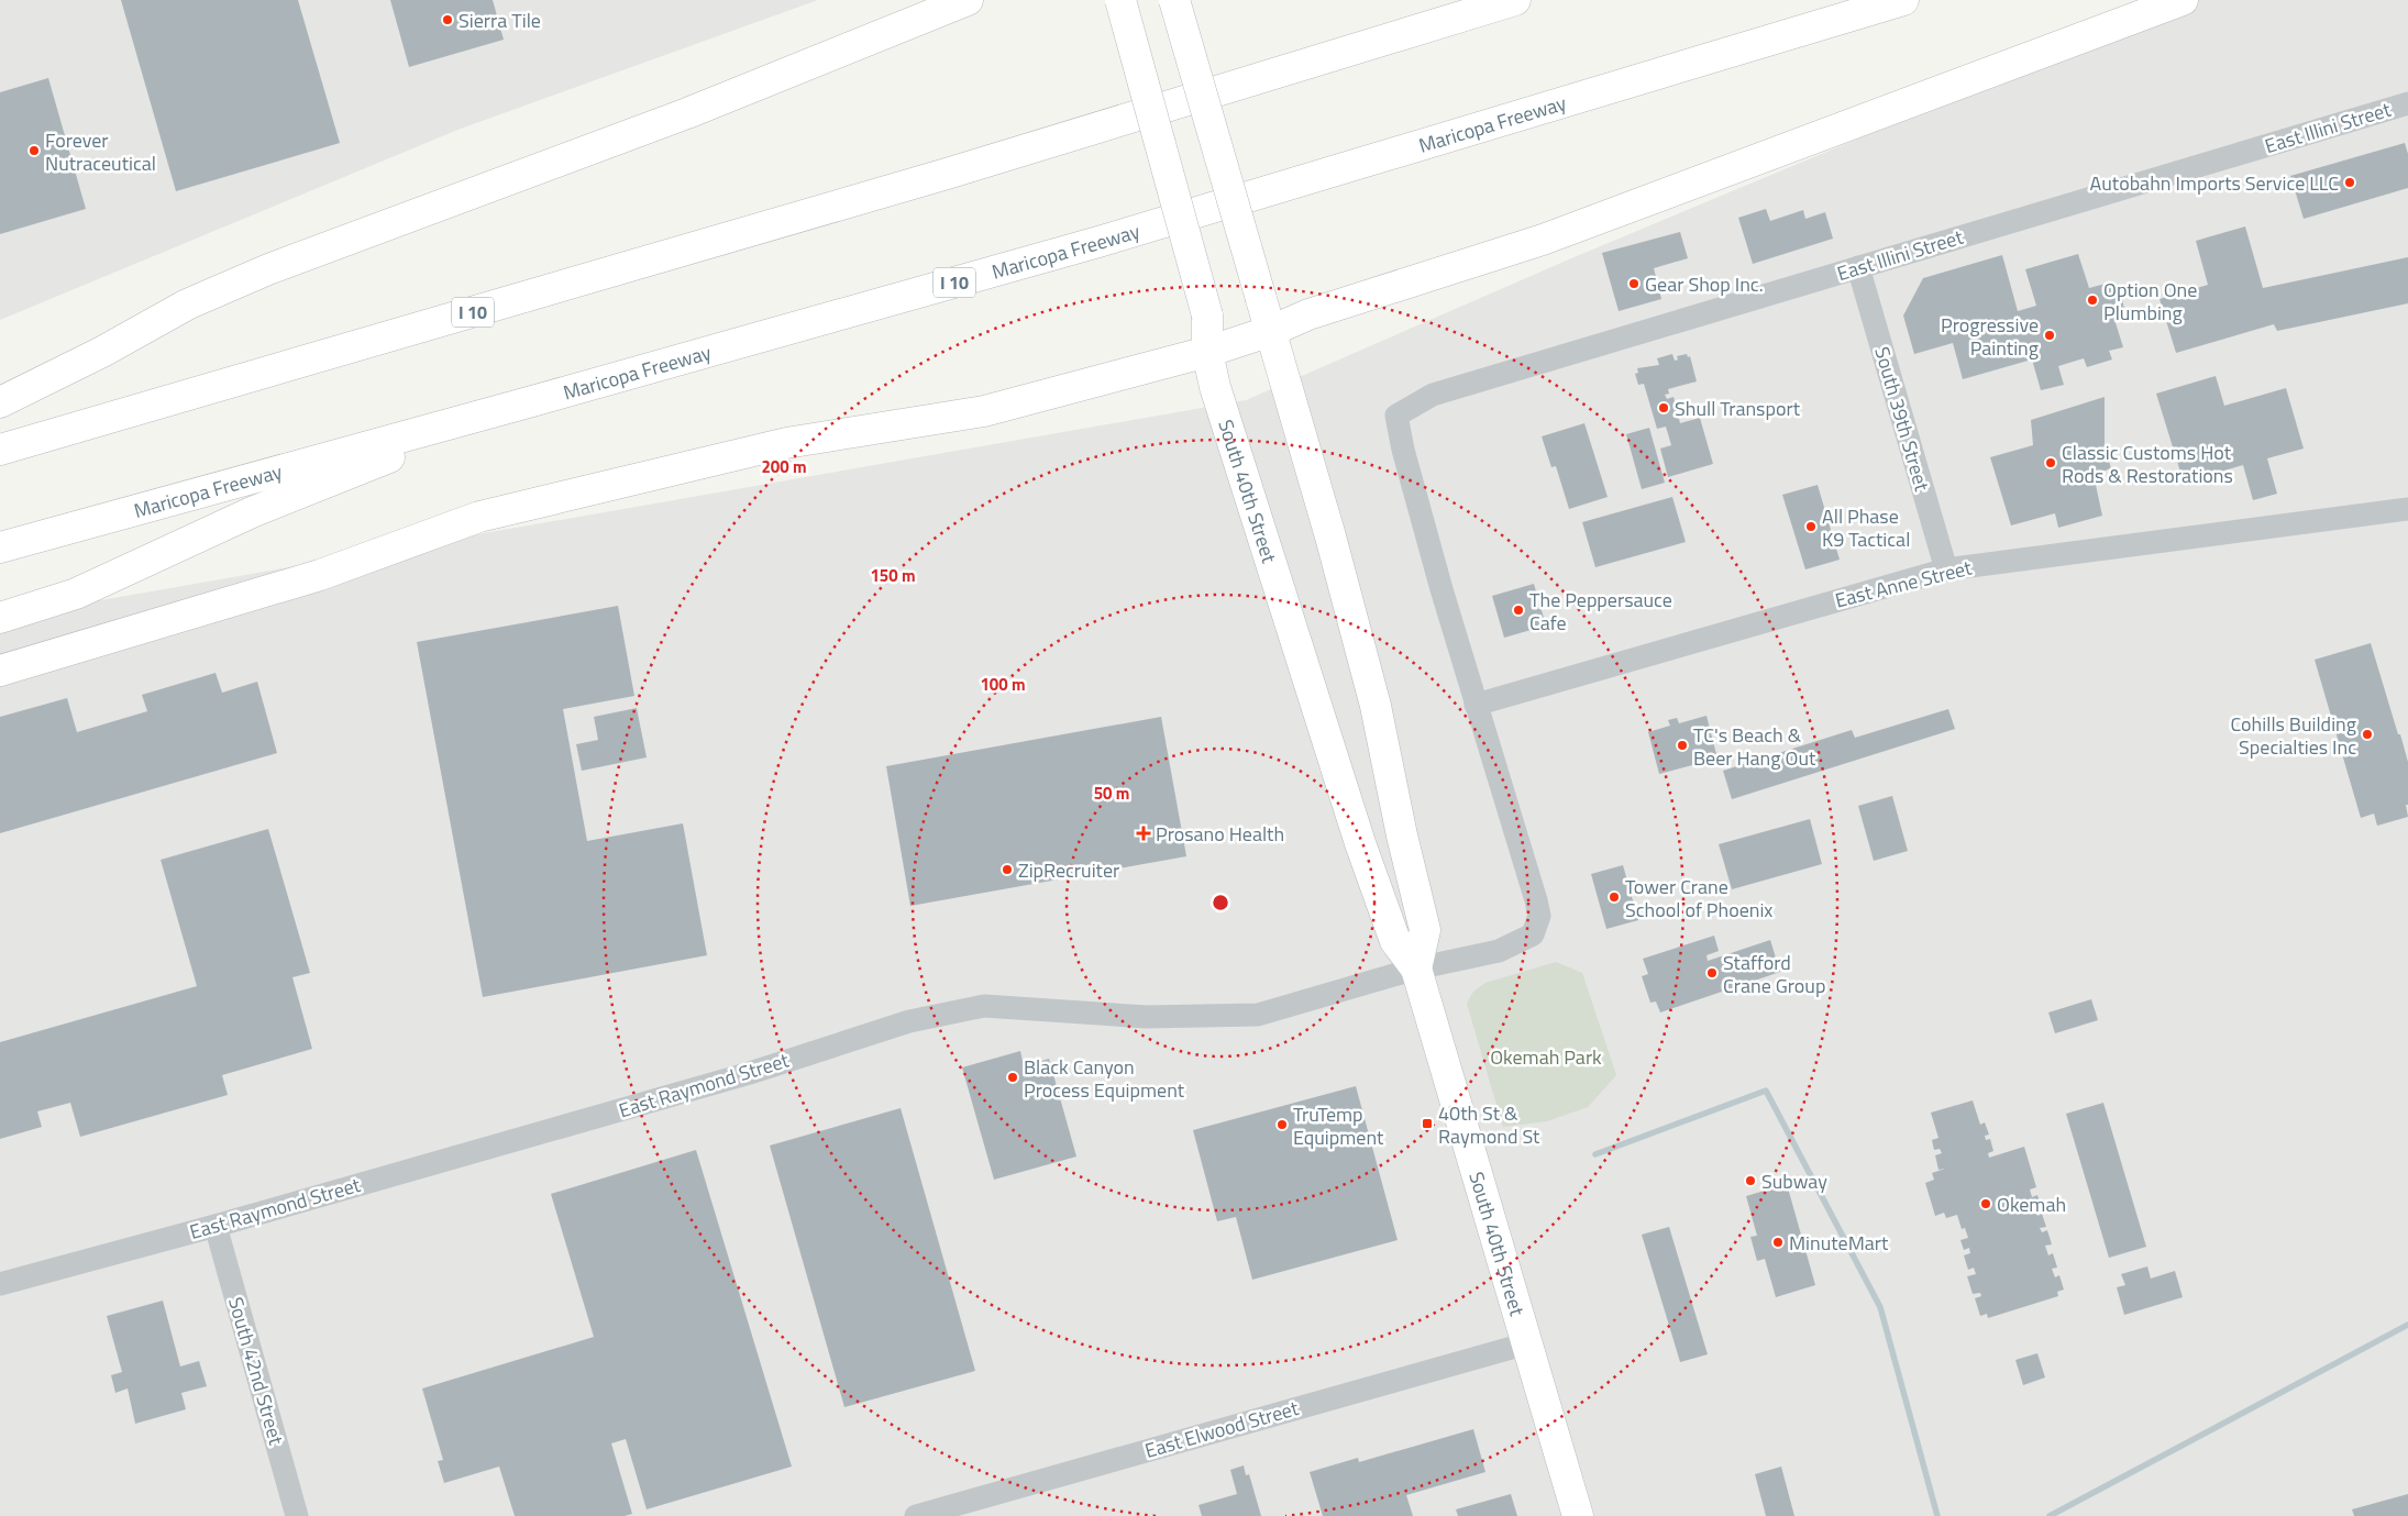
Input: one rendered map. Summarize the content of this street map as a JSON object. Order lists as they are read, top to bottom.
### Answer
{
  "streets": {
    "main road": ["Maricopa Freeway", "I 10", "South 40th Street"],
    "street": [
      "East Illini Street",
      "South 39th Street",
      "East Anne Street",
      "East Raymond Street",
      "South 42nd Street",
      "East Elwood Street"
    ]
  },
  "crossings": [
    ["East Illini Street", "South 39th Street"],
    ["East Illini Street", "East Anne Street"],
    ["South 39th Street", "East Anne Street"],
    ["South 40th Street", "East Raymond Street"],
    ["South 40th Street", "East Elwood Street"],
    ["East Raymond Street", "South 42nd Street"]
  ],
  "parks": ["Okemah Park"],
  "places": {
    "other": [
      "Sierra Tile",
      "Forever Nutraceutical",
      "Autobahn Imports Service LLC",
      "Gear Shop Inc.",
      "Option One Plumbing",
      "Progressive Painting",
      "Shull Transport",
      "Classic Customs Hot Rods & Restorations",
      "All Phase K9 Tactical",
      "The Peppersauce Cafe",
      "Cohills Building Specialties Inc",
      "TC's Beach & Beer Hang Out",
      "ZipRecruiter",
      "Tower Crane School of Phoenix",
      "Stafford Crane Group",
      "Black Canyon Process Equipment",
      "TruTemp Equipment",
      "Subway",
      "Okemah",
      "MinuteMart"
    ],
    "health": ["Prosano Health"],
    "transit": ["40th St & Raymond St"]
  },
  "rings": [
    "200 m",
    "150 m",
    "100 m",
    "50 m"
  ]
}
